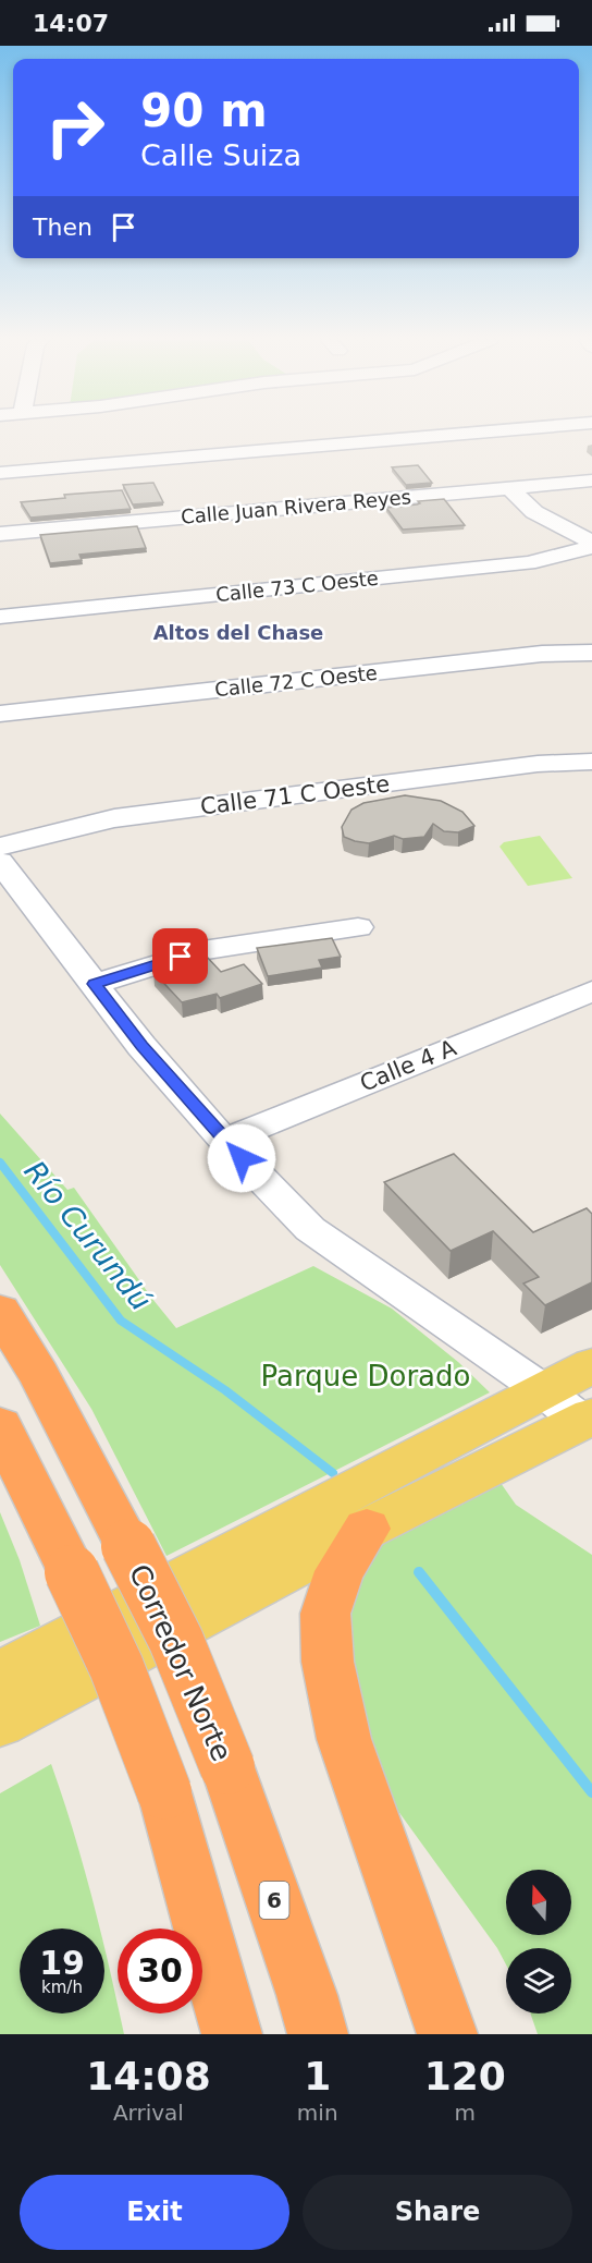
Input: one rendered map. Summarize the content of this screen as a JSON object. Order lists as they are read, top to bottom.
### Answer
{
  "streets": {
    "highway": ["Corredor Norte", "6"],
    "street": [
      "Calle Juan Rivera Reyes",
      "Calle 73 C Oeste",
      "Calle 72 C Oeste",
      "Calle 71 C Oeste",
      "Calle 4 A"
    ]
  },
  "districts": ["Altos del Chase"],
  "water": ["Río Curundú"],
  "parks": ["Parque Dorado"],
  "north": "top",
  "page": {
    "status": "14:07",
    "turn": ["90 m", "Calle Suiza"],
    "then": "Then",
    "speed": "19 km/h",
    "limit": "30",
    "eta": [
      "14:08",
      "Arrival",
      "1",
      "min",
      "120",
      "m"
    ],
    "buttons": ["Exit", "Share"]
  }
}
